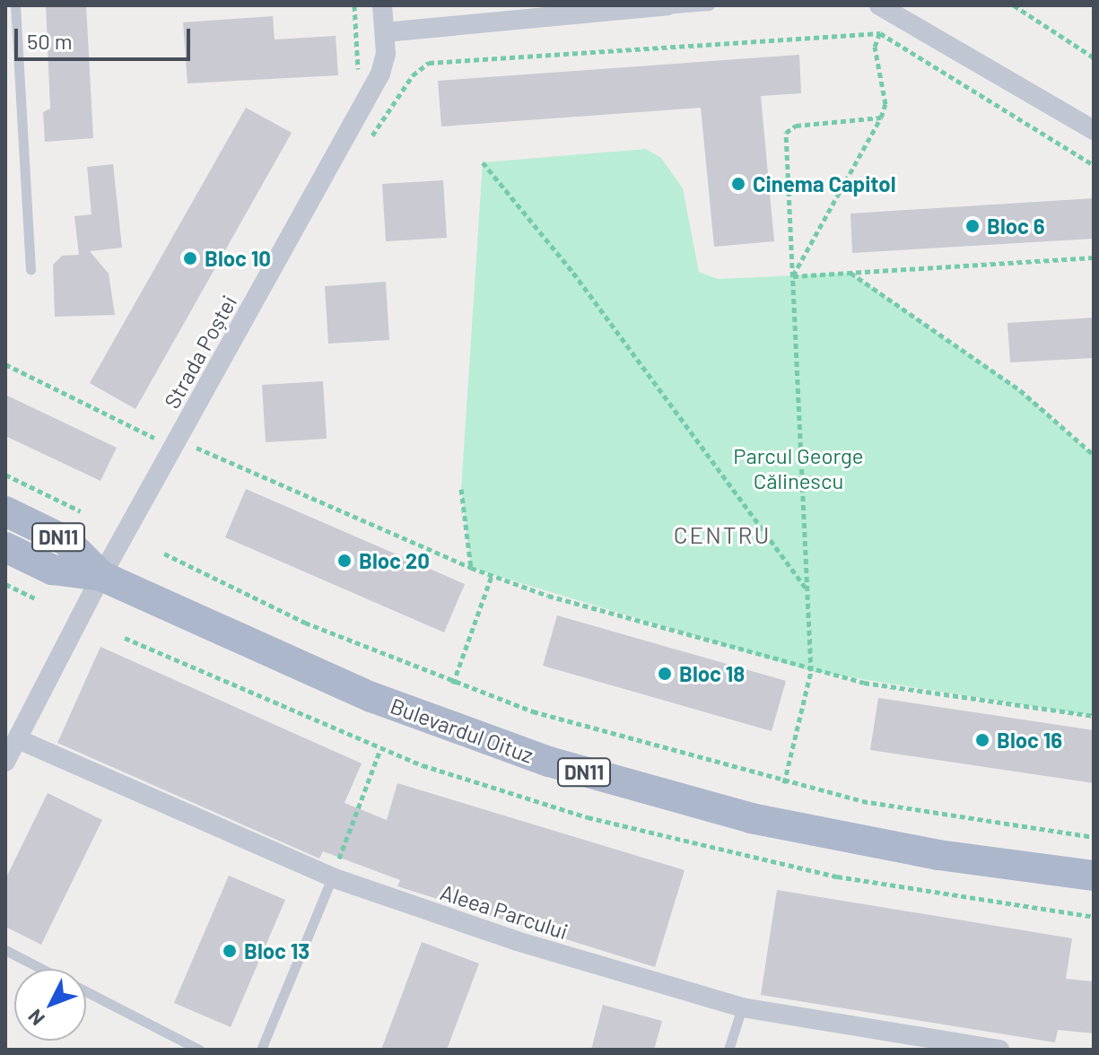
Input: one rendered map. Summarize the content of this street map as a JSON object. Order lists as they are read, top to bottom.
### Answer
{
  "streets": {
    "main road": ["DN11", "Bulevardul Oituz"],
    "street": ["Strada Poștei", "Aleea Parcului"]
  },
  "crossings": [
    ["Strada Poștei", "Bulevardul Oituz"],
    ["Strada Poștei", "Aleea Parcului"]
  ],
  "districts": ["CENTRU"],
  "parks": ["Parcul George Călinescu"],
  "places": [
    "Cinema Capitol",
    "Bloc 6",
    "Bloc 10",
    "Bloc 20",
    "Bloc 18",
    "Bloc 16",
    "Bloc 13"
  ],
  "scale_bar": "50 m",
  "north": "bottom left"
}
